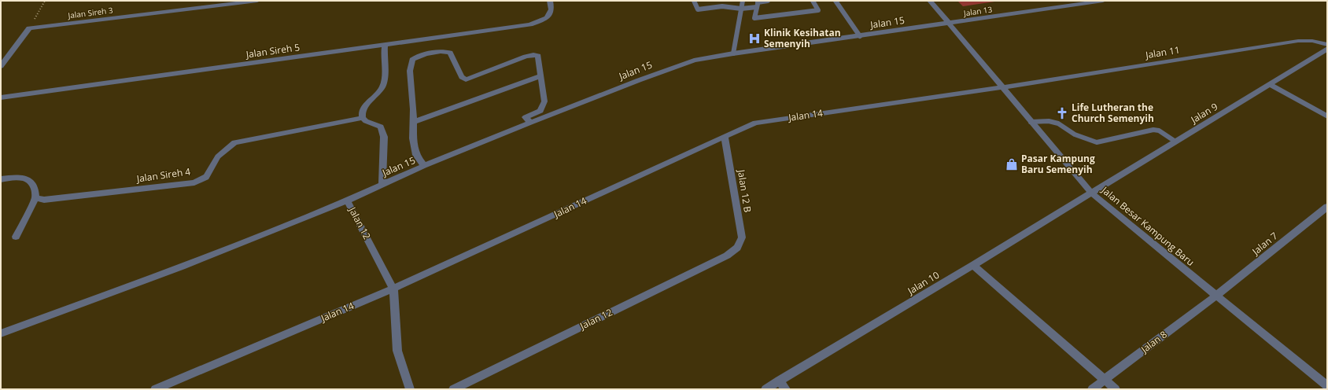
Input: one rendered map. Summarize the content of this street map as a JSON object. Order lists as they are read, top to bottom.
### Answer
{
  "streets": {
    "street": [
      "Jalan 13",
      "Jalan Sireh 3",
      "Jalan 15",
      "Jalan Sireh 5",
      "Jalan 11",
      "Jalan 9",
      "Jalan 14",
      "Jalan Sireh 4",
      "Jalan 12 B",
      "Jalan 12",
      "Jalan Besar Kampung Baru",
      "Jalan 7",
      "Jalan 10",
      "Jalan 8"
    ]
  },
  "crossings": [
    ["Jalan 13", "Jalan 15"],
    ["Jalan 13", "Jalan Besar Kampung Baru"],
    ["Jalan 15", "Jalan 12"],
    ["Jalan 15", "Jalan Besar Kampung Baru"],
    ["Jalan 11", "Jalan 14"],
    ["Jalan 11", "Jalan Besar Kampung Baru"],
    ["Jalan 9", "Jalan Besar Kampung Baru"],
    ["Jalan 9", "Jalan 10"],
    ["Jalan 14", "Jalan 12 B"],
    ["Jalan 14", "Jalan 12"],
    ["Jalan 14", "Jalan Besar Kampung Baru"],
    ["Jalan 12 B", "Jalan 12"],
    ["Jalan Besar Kampung Baru", "Jalan 7"],
    ["Jalan Besar Kampung Baru", "Jalan 10"],
    ["Jalan Besar Kampung Baru", "Jalan 8"],
    ["Jalan 7", "Jalan 8"]
  ],
  "places": {
    "hospital": ["Klinik Kesihatan Semenyih"],
    "church": ["Life Lutheran the Church Semenyih"],
    "shop": ["Pasar Kampung Baru Semenyih"]
  }
}
